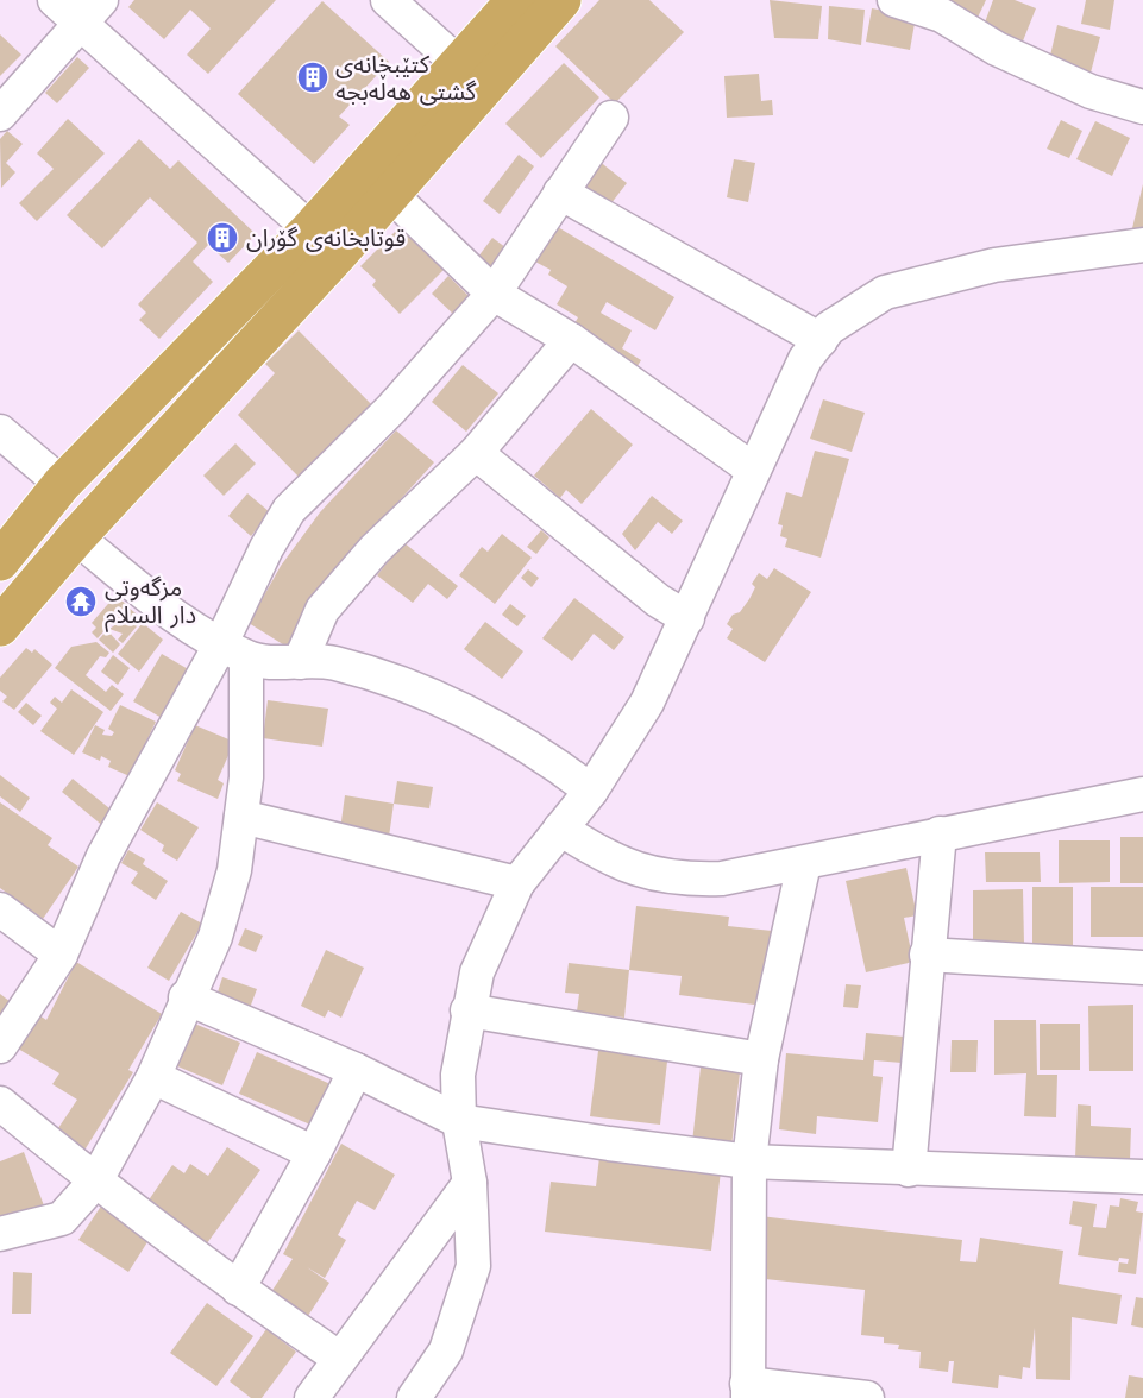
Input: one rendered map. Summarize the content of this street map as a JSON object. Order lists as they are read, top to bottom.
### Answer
{
  "places": {
    "building": ["کتێبخانەی گشتی هەڵەبجە", "قوتابخانەی گۆران"],
    "temple": ["مزگەوتی دار السلام"]
  }
}
